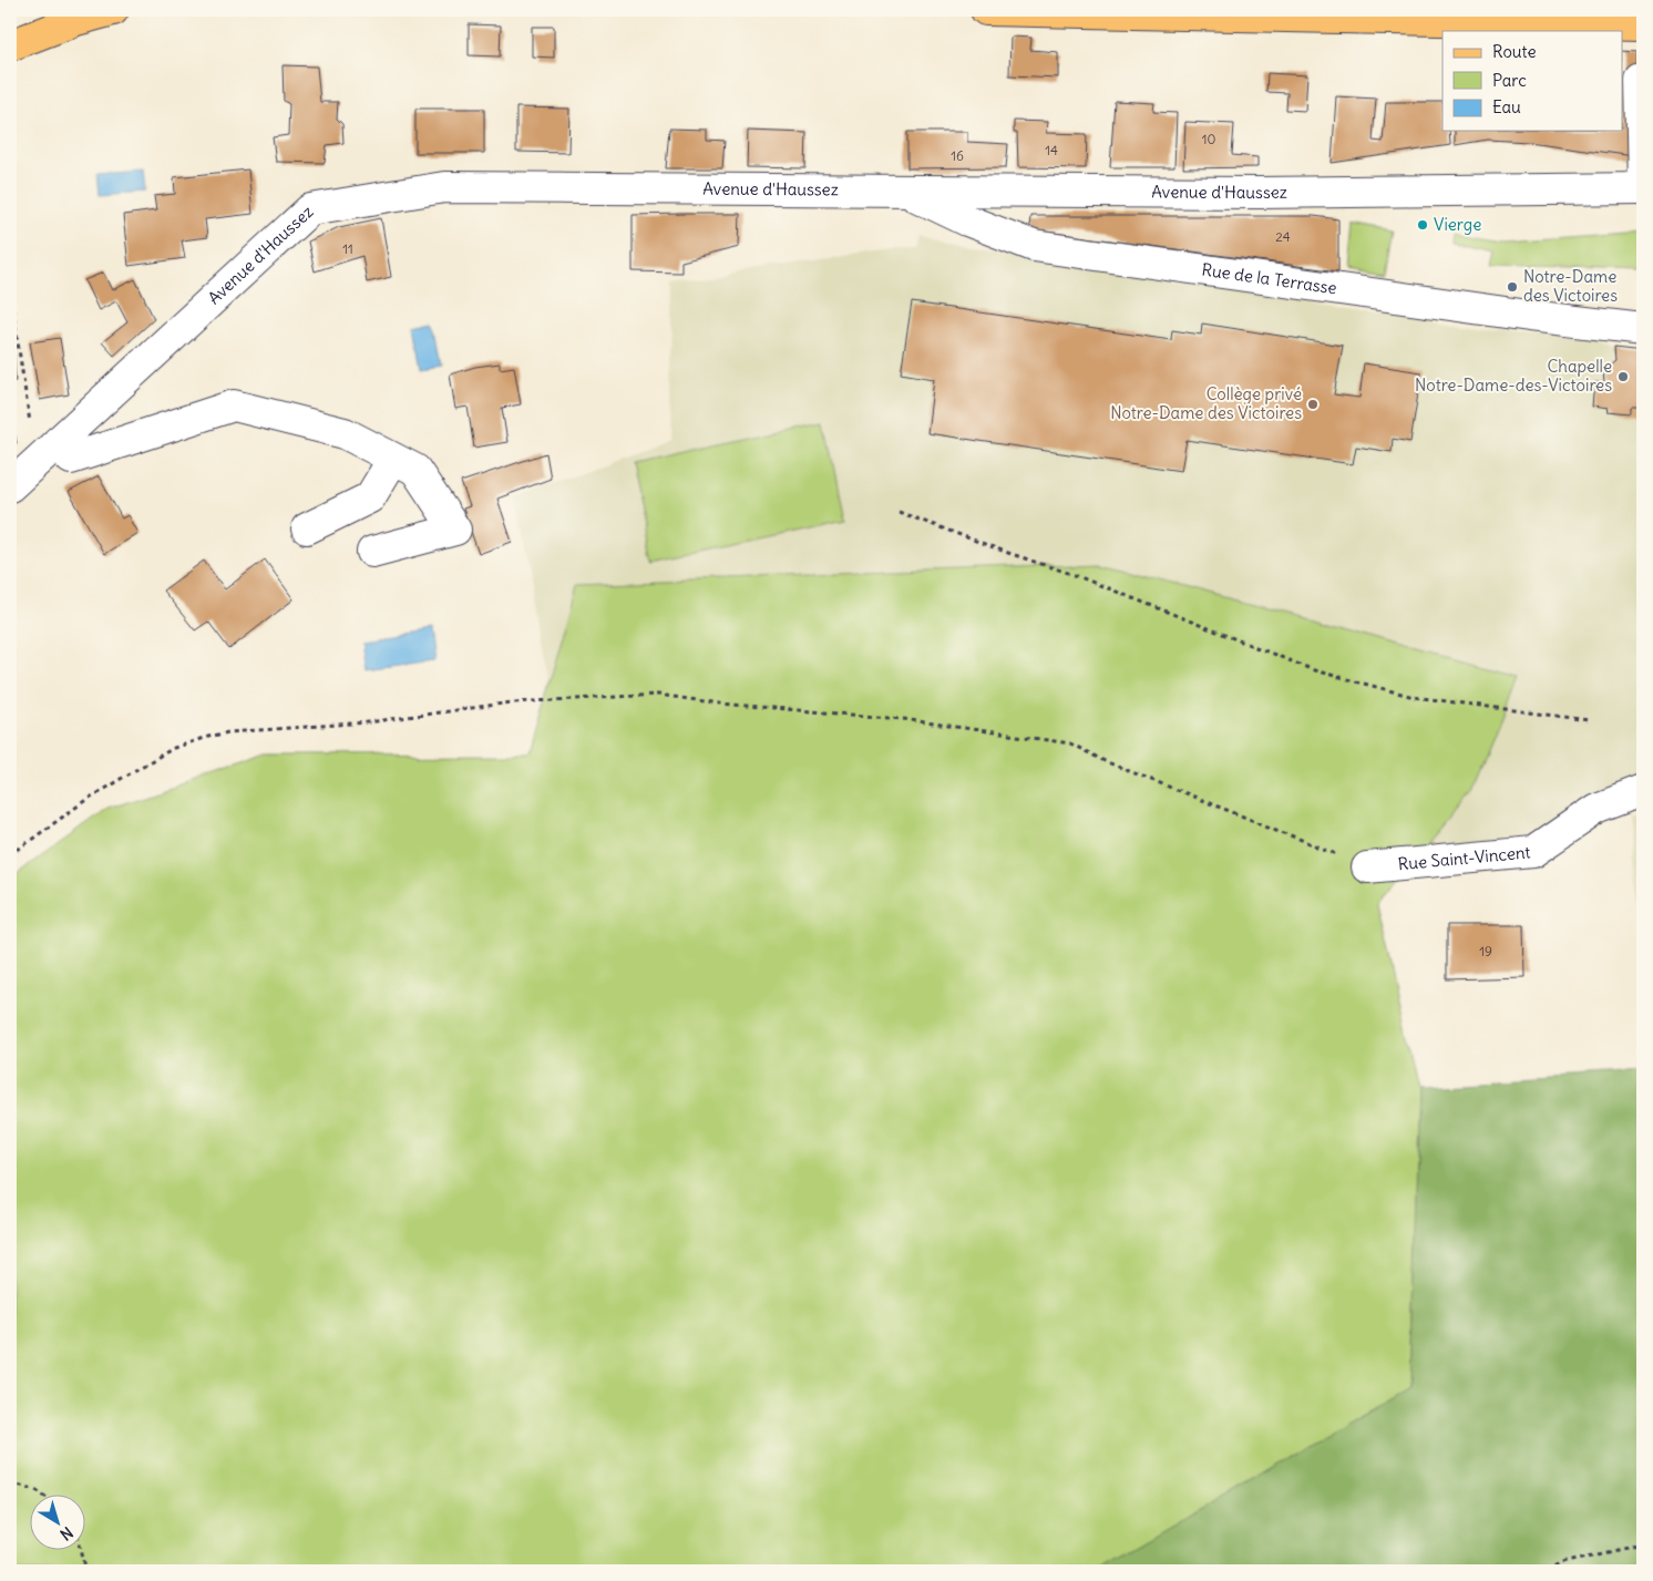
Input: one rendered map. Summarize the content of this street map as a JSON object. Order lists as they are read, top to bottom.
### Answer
{
  "streets": {
    "street": ["Avenue d'Haussez", "Rue de la Terrasse", "Rue Saint-Vincent"]
  },
  "crossings": [
    ["Avenue d'Haussez", "Rue de la Terrasse"]
  ],
  "places": [
    "Vierge",
    "Notre-Dame des Victoires",
    "Chapelle Notre-Dame-des-Victoires",
    "Collège privé Notre-Dame des Victoires"
  ],
  "house_numbers": [
    "10",
    "14",
    "16",
    "24",
    "11",
    "19"
  ],
  "legend": ["Route", "Parc", "Eau"],
  "north": "bottom right"
}
